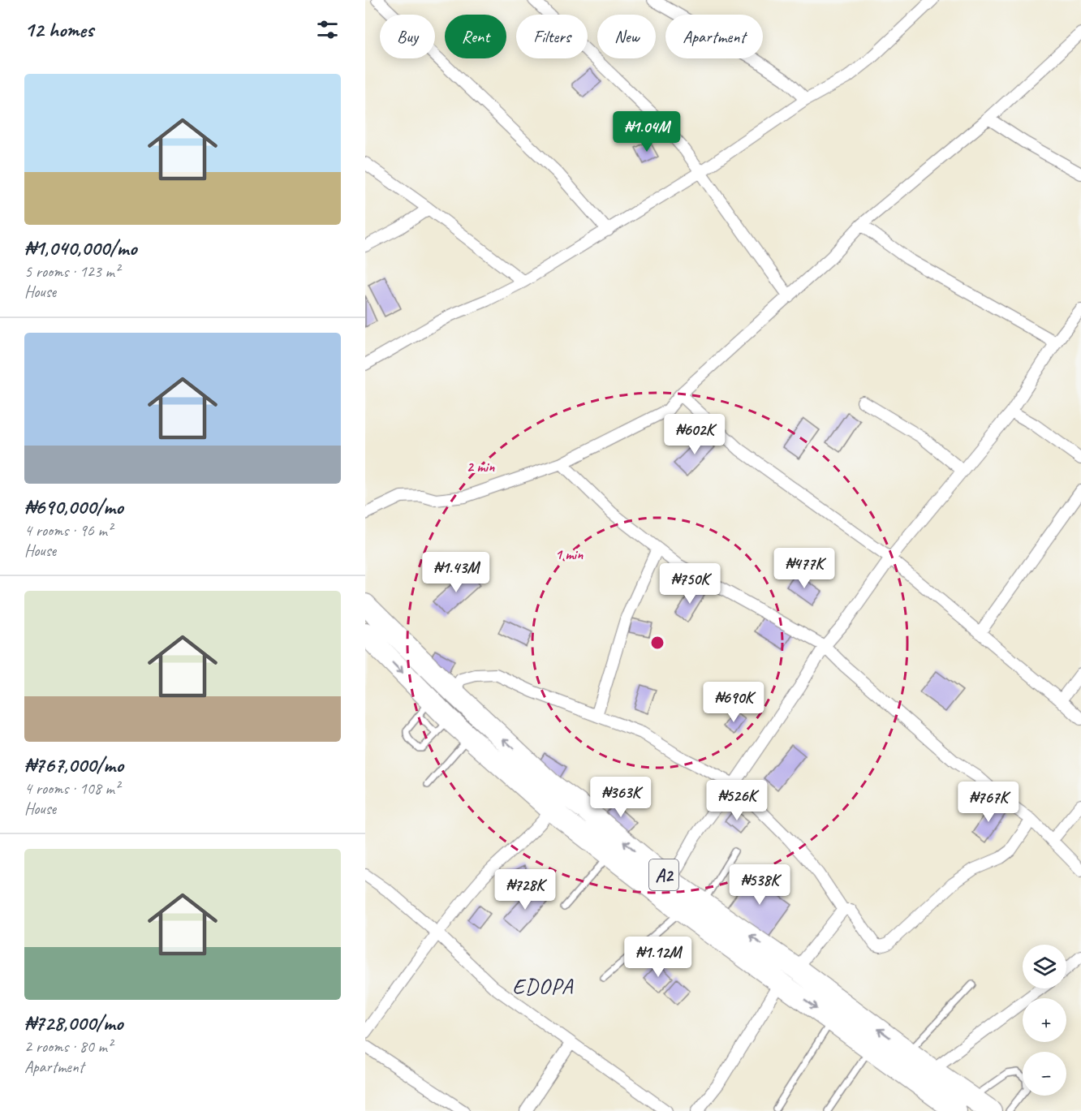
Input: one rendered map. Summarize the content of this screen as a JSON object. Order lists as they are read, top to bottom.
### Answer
{
  "streets": {
    "highway": ["A2"]
  },
  "districts": ["EDOPA"],
  "page": {
    "heading": "12 homes",
    "chip": [
      "Buy",
      "Rent",
      "Filters",
      "New",
      "Apartment"
    ],
    "list": [
      {
        "name": "₦1,040,000/mo",
        "note": "5 rooms · 123 m² · House"
      },
      {
        "name": "₦690,000/mo",
        "note": "4 rooms · 96 m² · House"
      },
      {
        "name": "₦767,000/mo",
        "note": "4 rooms · 108 m² · House"
      },
      {
        "name": "₦728,000/mo",
        "note": "2 rooms · 80 m² · Apartment"
      }
    ],
    "price": [
      "₦1.04M",
      "₦602K",
      "₦477K",
      "₦1.43M",
      "₦750K",
      "₦690K",
      "₦363K",
      "₦526K",
      "₦767K",
      "₦538K",
      "₦728K",
      "₦1.12M"
    ],
    "map_buttons": ["+", "−"]
  },
  "rings": ["2 min", "1 min"]
}
